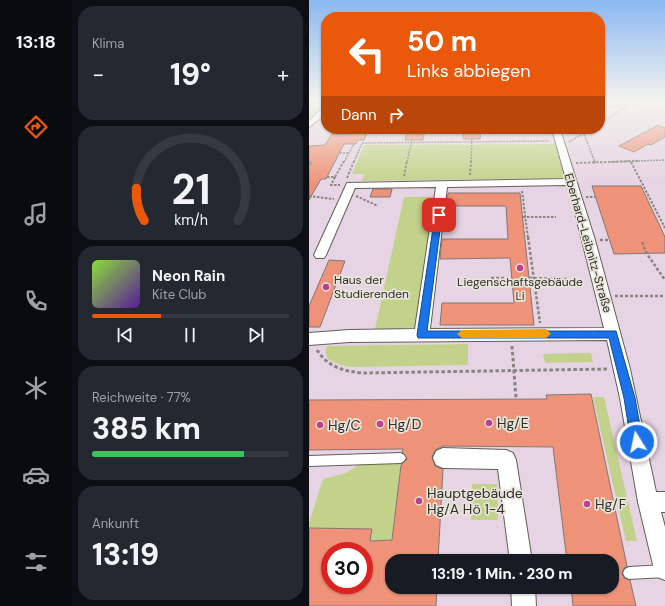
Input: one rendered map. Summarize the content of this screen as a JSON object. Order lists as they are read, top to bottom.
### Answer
{
  "streets": {
    "street": ["Eberhard-Leibnitz-Straße"]
  },
  "places": [
    "Liegenschaftsgebäude Li",
    "Haus der Studierenden",
    "Hg/E",
    "Hg/D",
    "Hg/C",
    "Hauptgebäude Hg/A Hö 1-4",
    "Hg/F"
  ],
  "page": {
    "tabs": "13:18",
    "tile": [
      "Klima",
      ["Reichweite · 77%", "385 km"],
      ["Ankunft", "13:19"]
    ],
    "turn": ["50 m", "Links abbiegen"],
    "heat": ["−", "19°", "+"],
    "then": "Dann",
    "song": ["Neon Rain", "Kite Club"],
    "limit": "30",
    "trip": "13:19 · 1 Min. · 230 m",
    "gauge": ["21", "km/h"]
  }
}
